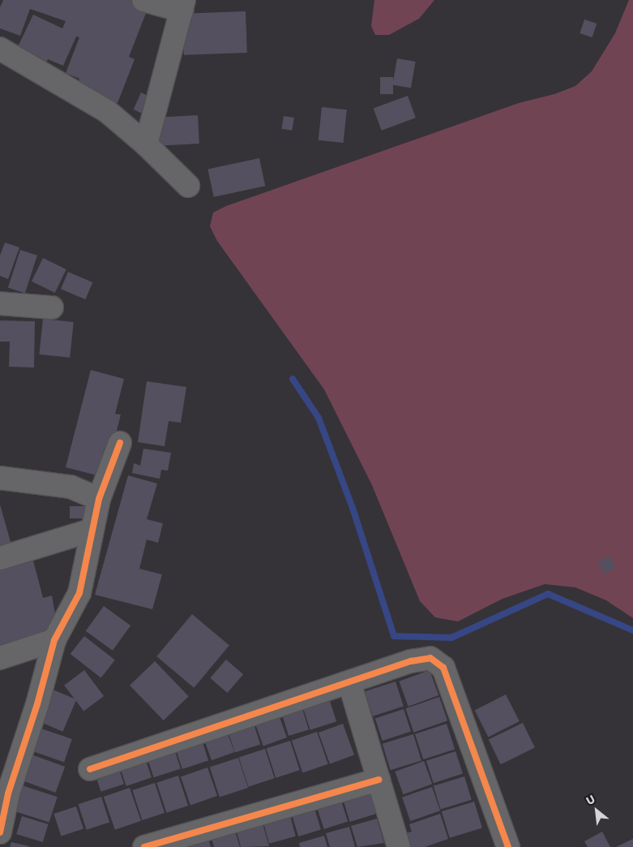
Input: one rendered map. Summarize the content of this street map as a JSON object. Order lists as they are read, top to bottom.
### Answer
{
  "north": "top left"
}
